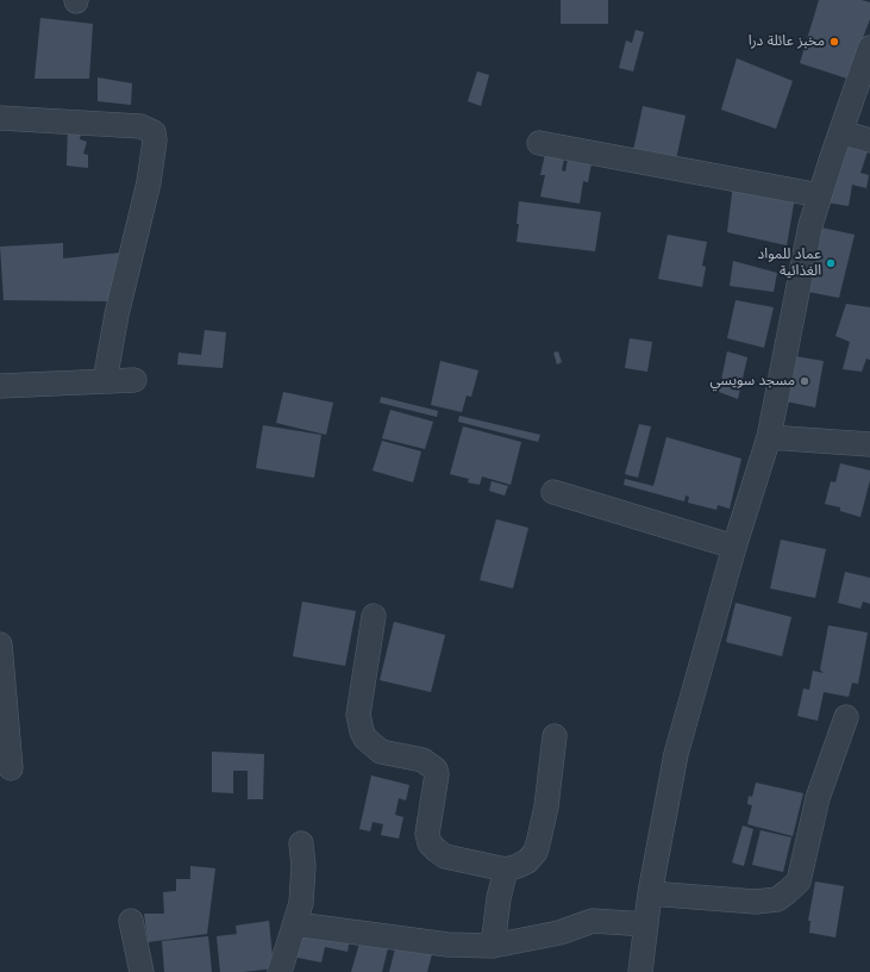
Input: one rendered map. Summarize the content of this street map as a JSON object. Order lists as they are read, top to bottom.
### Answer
{
  "places": ["مخبز عائلة درا", "عماد للمواد الغذائية", "مسجد سويسي"]
}
